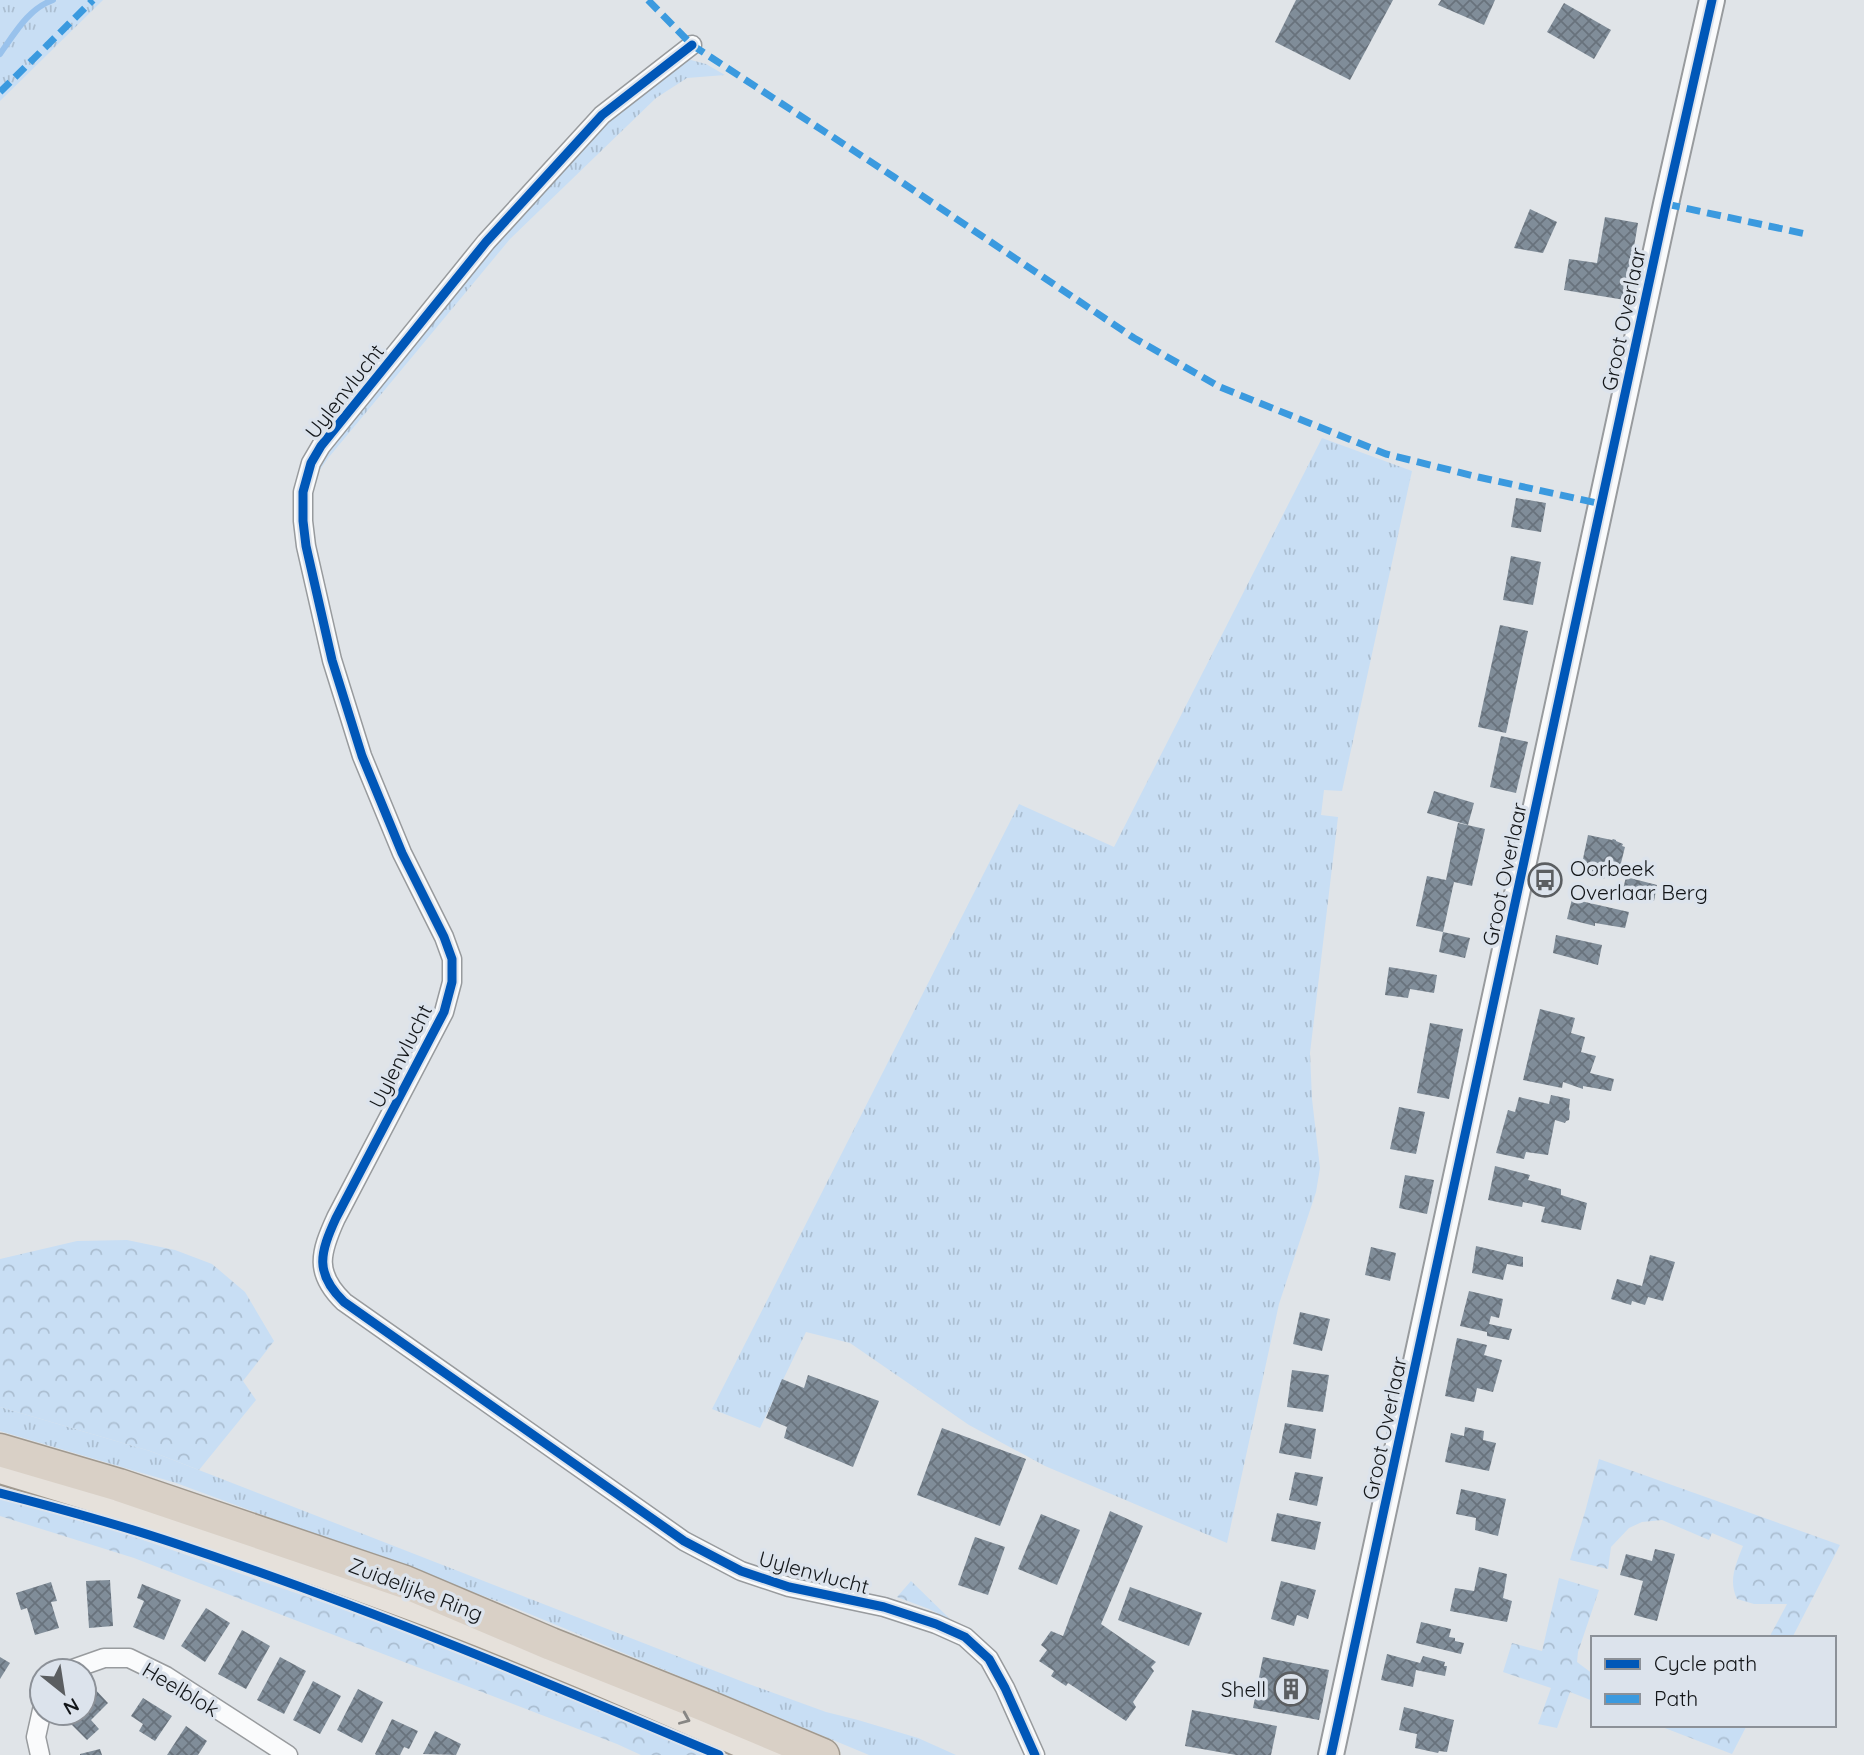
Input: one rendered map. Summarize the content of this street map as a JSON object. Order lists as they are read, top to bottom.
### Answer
{
  "streets": {
    "highway": ["Zuidelijke Ring"],
    "main road": ["Groot Overlaar"],
    "street": ["Uylenvlucht", "Heelblok"]
  },
  "places": {
    "bus stop": ["Oorbeek Overlaar Berg"],
    "building": ["Shell"]
  },
  "legend": ["Cycle path", "Path"],
  "north": "bottom right"
}
